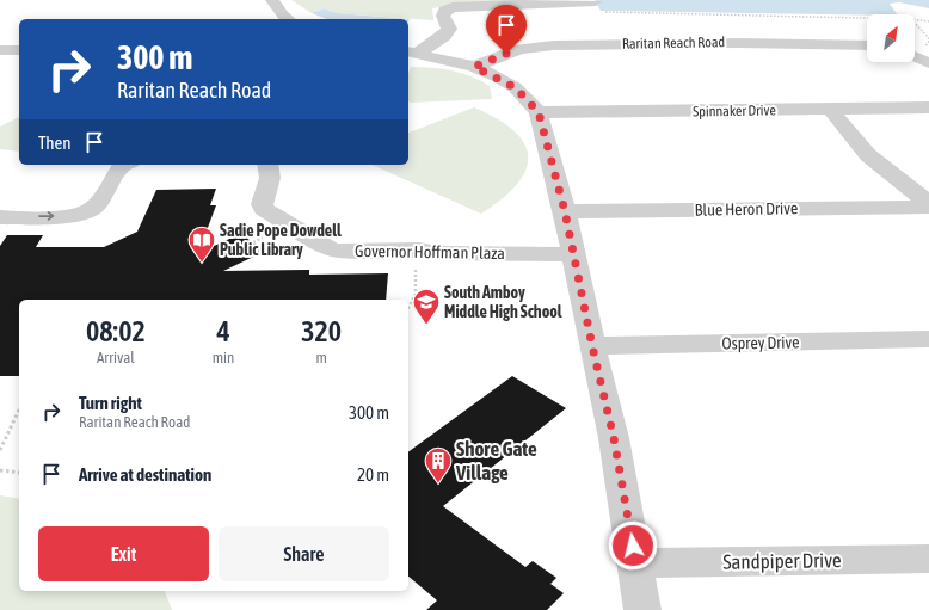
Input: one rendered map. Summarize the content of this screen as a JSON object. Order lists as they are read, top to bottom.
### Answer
{
  "streets": {
    "street": [
      "Raritan Reach Road",
      "Spinnaker Drive",
      "Blue Heron Drive",
      "Governor Hoffman Plaza",
      "Osprey Drive",
      "Sandpiper Drive"
    ]
  },
  "places": {
    "library": ["Sadie Pope Dowdell Public Library"],
    "school or university": ["South Amboy Middle High School"],
    "building": ["Shore Gate Village"]
  },
  "north": "top right",
  "page": {
    "turn": ["300 m", "Raritan Reach Road"],
    "then": "Then",
    "eta": [
      "08:02",
      "Arrival",
      "4",
      "min",
      "320",
      "m"
    ],
    "list": [
      {
        "name": "Turn right",
        "note": "Raritan Reach Road",
        "value": "300 m"
      },
      {
        "name": "Arrive at destination",
        "value": "20 m"
      }
    ],
    "buttons": ["Exit", "Share"]
  }
}
